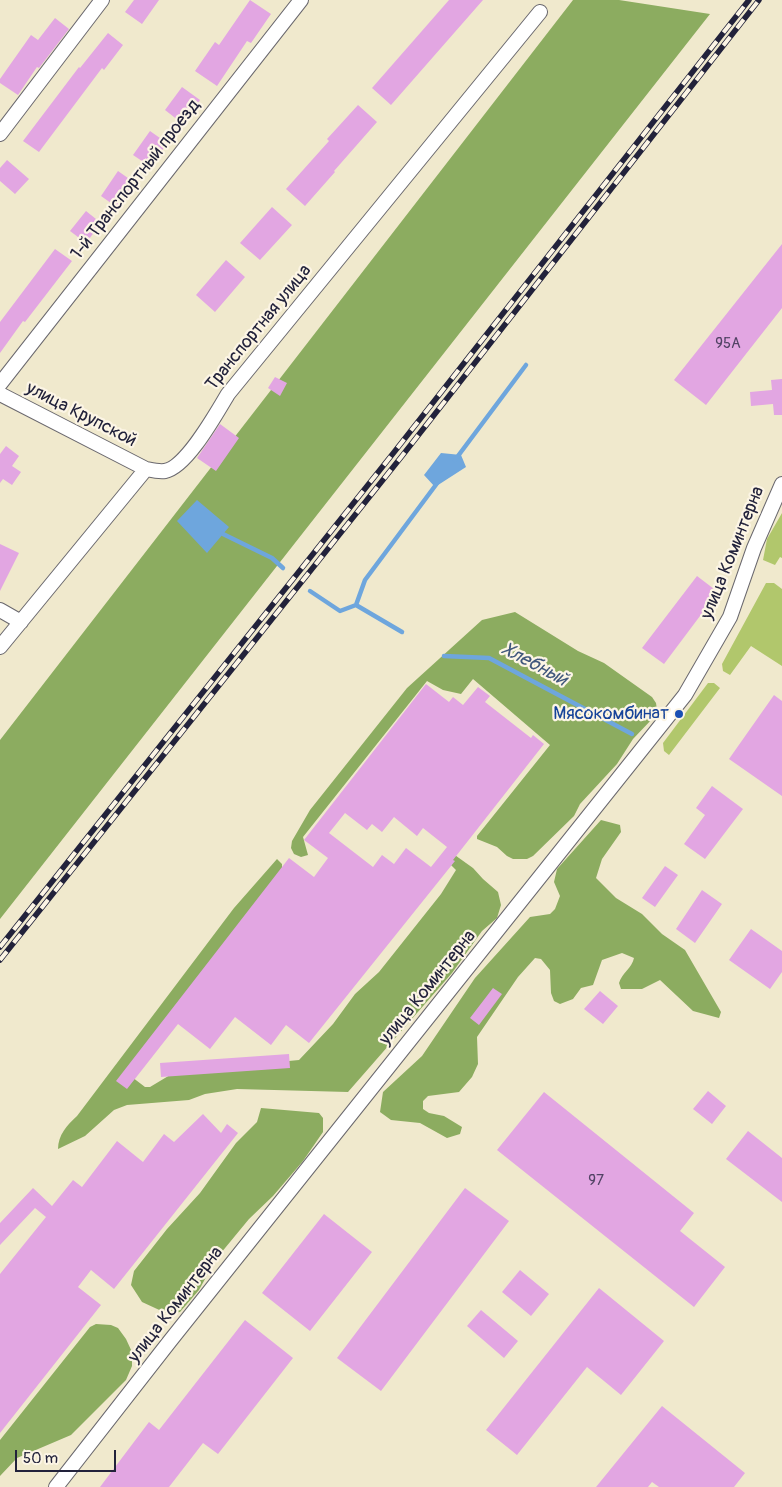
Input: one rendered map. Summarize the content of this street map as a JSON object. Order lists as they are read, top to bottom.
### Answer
{
  "streets": {
    "street": [
      "1-й Транспортный проезд",
      "Транспортная улица",
      "улица Крупской",
      "улица Коминтерна"
    ]
  },
  "crossings": [
    ["Транспортная улица", "улица Крупской"]
  ],
  "water": ["Хлебный"],
  "places": ["Мясокомбинат"],
  "house_numbers": ["95А", "97"],
  "scale_bar": "50 m"
}
